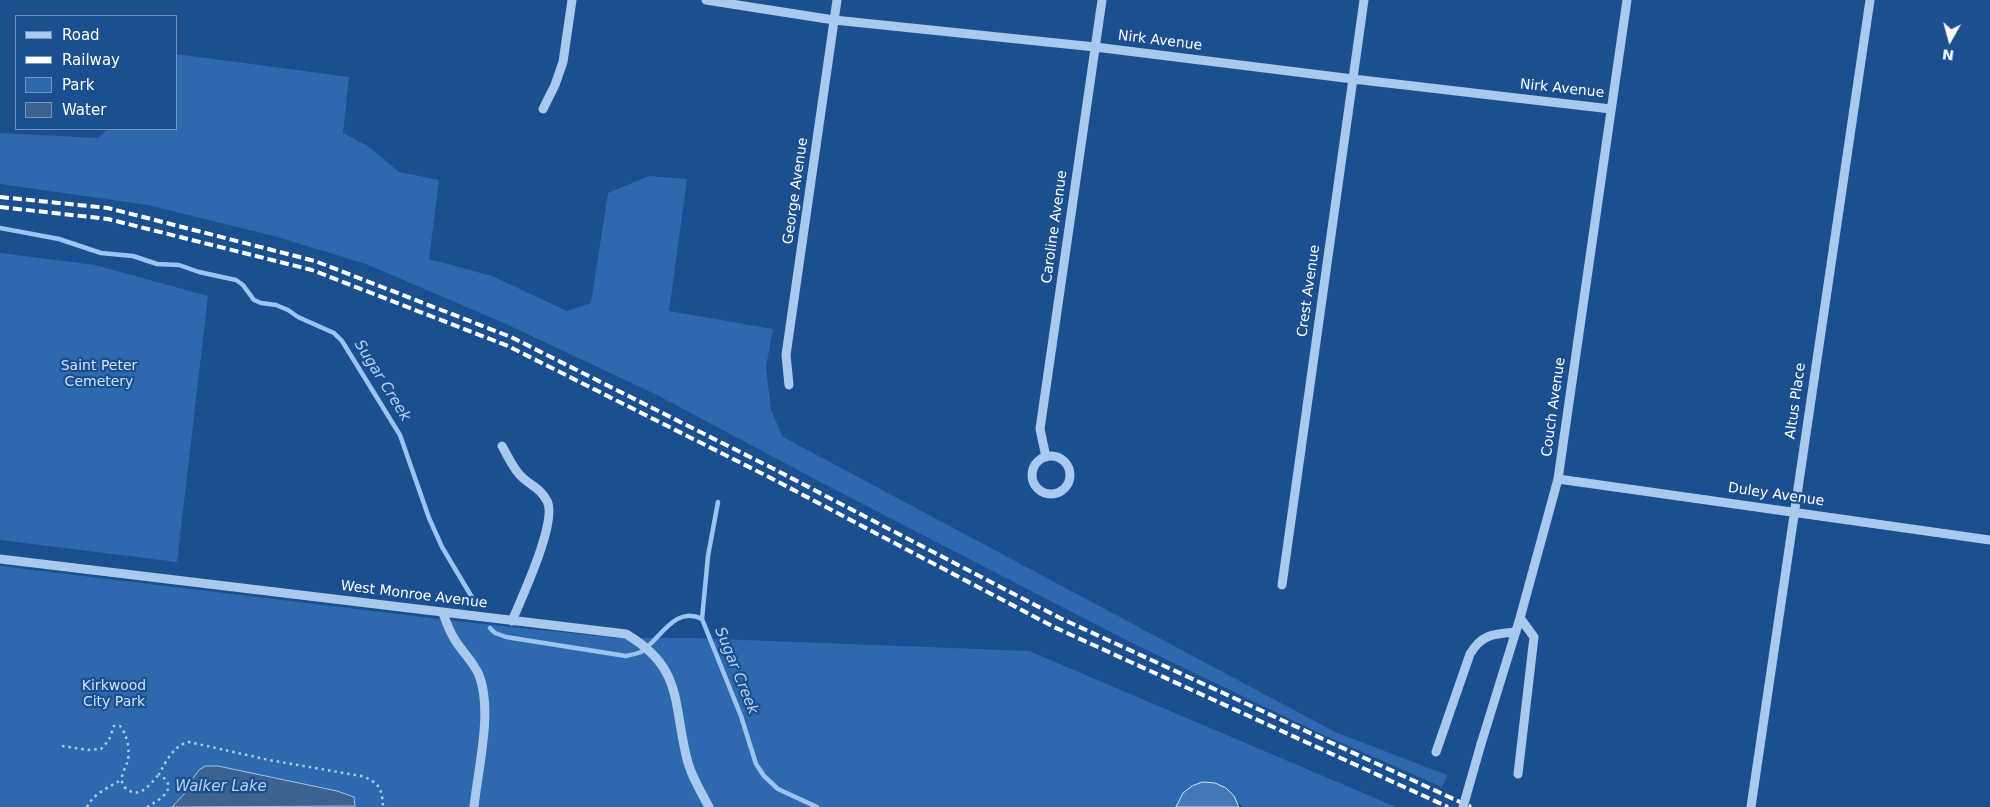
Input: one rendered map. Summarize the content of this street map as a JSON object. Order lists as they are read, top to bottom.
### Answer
{
  "streets": {
    "street": [
      "Nirk Avenue",
      "George Avenue",
      "Caroline Avenue",
      "Crest Avenue",
      "Altus Place",
      "Couch Avenue",
      "Duley Avenue",
      "West Monroe Avenue"
    ]
  },
  "crossings": [
    ["Nirk Avenue", "George Avenue"],
    ["Nirk Avenue", "Caroline Avenue"],
    ["Nirk Avenue", "Crest Avenue"],
    ["Nirk Avenue", "Couch Avenue"],
    ["Altus Place", "Duley Avenue"],
    ["Couch Avenue", "Duley Avenue"]
  ],
  "water": ["Sugar Creek", "Walker Lake"],
  "parks": ["Saint Peter Cemetery", "Kirkwood City Park"],
  "legend": [
    "Road",
    "Railway",
    "Park",
    "Water"
  ],
  "north": "bottom"
}
